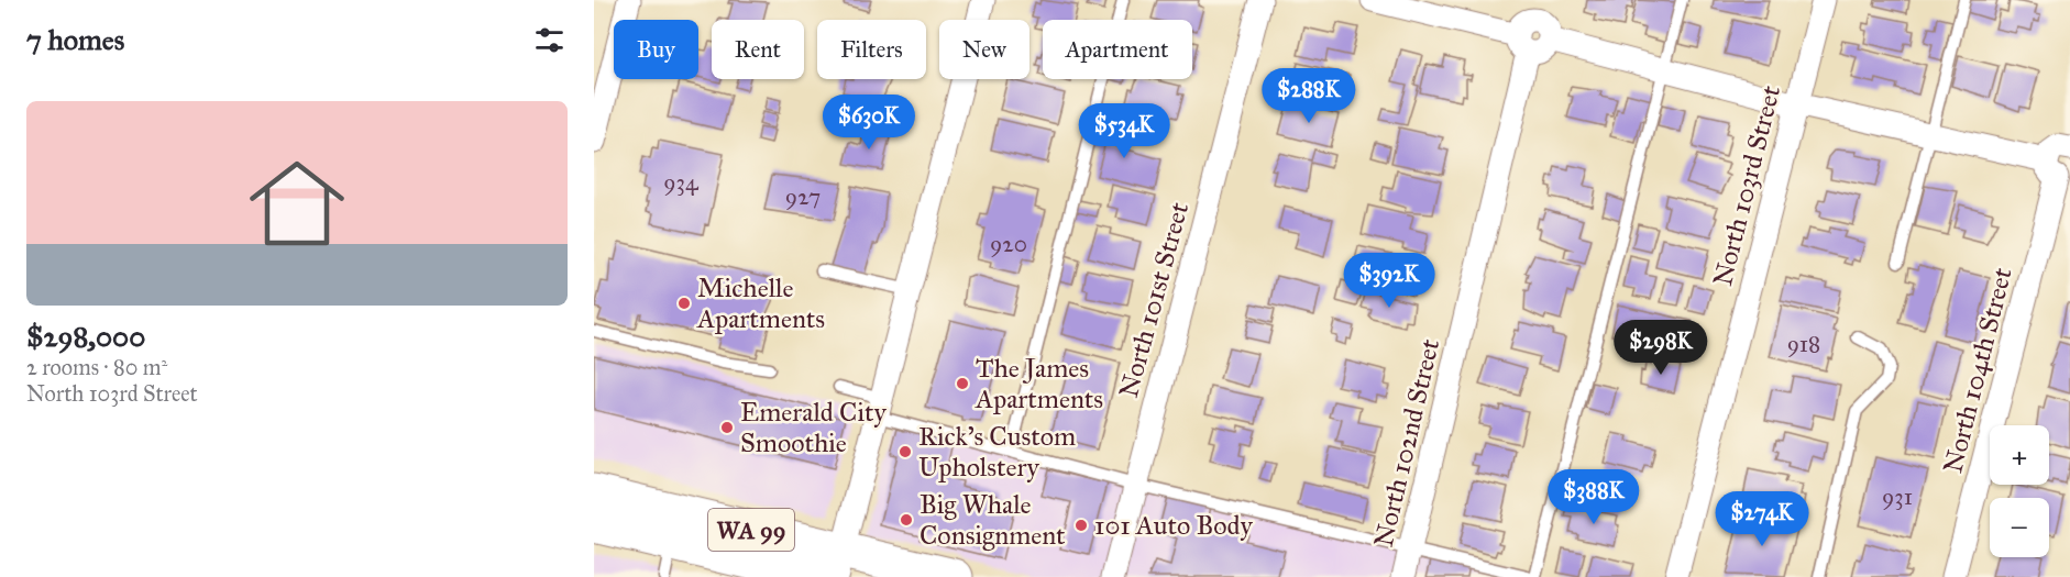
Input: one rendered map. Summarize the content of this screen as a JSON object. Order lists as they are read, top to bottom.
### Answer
{
  "streets": {
    "highway": ["WA 99"],
    "street": [
      "North 103rd Street",
      "North 101st Street",
      "North 104th Street",
      "North 102nd Street"
    ]
  },
  "places": [
    "Michelle Apartments",
    "The James Apartments",
    "Emerald City Smoothie",
    "Rick's Custom Upholstery",
    "Big Whale Consignment",
    "101 Auto Body"
  ],
  "house_numbers": [
    "934",
    "927",
    "920",
    "918",
    "931"
  ],
  "page": {
    "heading": "7 homes",
    "chip": [
      "Buy",
      "Rent",
      "Filters",
      "New",
      "Apartment"
    ],
    "price": [
      "$288K",
      "$630K",
      "$534K",
      "$392K",
      "$298K",
      "$388K",
      "$274K"
    ],
    "list": [
      {
        "name": "$298,000",
        "note": "2 rooms · 80 m² · North 103rd Street"
      }
    ],
    "map_buttons": ["+", "−"]
  }
}
